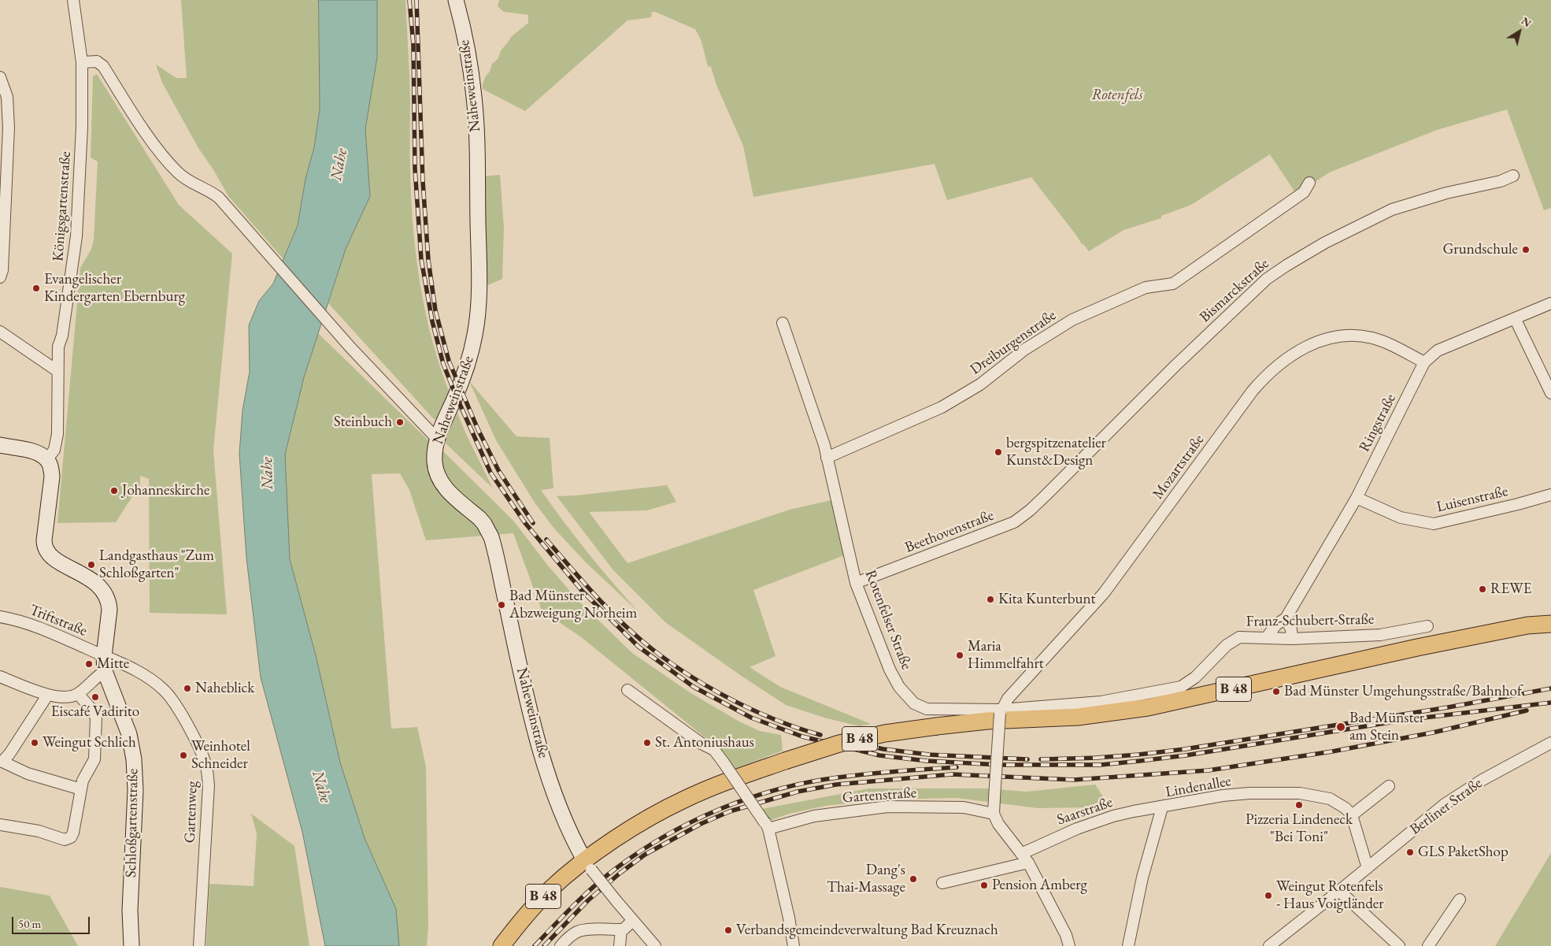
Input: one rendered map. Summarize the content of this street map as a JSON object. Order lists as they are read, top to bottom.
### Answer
{
  "streets": {
    "main road": ["Naheweinstraße", "B 48", "Schloßgartenstraße"],
    "street": [
      "Königsgartenstraße",
      "Bismarckstraße",
      "Dreiburgenstraße",
      "Ringstraße",
      "Mozartstraße",
      "Luisenstraße",
      "Beethovenstraße",
      "Rotenfelser Straße",
      "Triftstraße",
      "Franz-Schubert-Straße",
      "Lindenallee",
      "Gartenstraße",
      "Berliner Straße",
      "Saarstraße",
      "Gartenweg"
    ]
  },
  "crossings": [
    ["Naheweinstraße", "B 48"],
    ["Königsgartenstraße", "Schloßgartenstraße"],
    ["Bismarckstraße", "Beethovenstraße"],
    ["Dreiburgenstraße", "Rotenfelser Straße"],
    ["Ringstraße", "Mozartstraße"],
    ["Ringstraße", "Luisenstraße"],
    ["Ringstraße", "Franz-Schubert-Straße"],
    ["Mozartstraße", "Rotenfelser Straße"],
    ["Mozartstraße", "Franz-Schubert-Straße"],
    ["Beethovenstraße", "Rotenfelser Straße"],
    ["Rotenfelser Straße", "Franz-Schubert-Straße"],
    ["Triftstraße", "Gartenweg"],
    ["Triftstraße", "Schloßgartenstraße"],
    ["Lindenallee", "Saarstraße"],
    ["Gartenweg", "Schloßgartenstraße"]
  ],
  "water": ["Nahe"],
  "parks": ["Rotenfels"],
  "places": [
    "Grundschule",
    "Evangelischer Kindergarten Ebernburg",
    "Steinbuch",
    "bergspitzenatelier Kunst&Design",
    "Johanneskirche",
    "Landgasthaus \"Zum Schloßgarten\"",
    "REWE",
    "Kita Kunterbunt",
    "Bad Münster Abzweigung Norheim",
    "Maria Himmelfahrt",
    "Mitte",
    "Naheblick",
    "Bad Münster Umgehungsstraße/Bahnhof",
    "Eiscafé Vadirito",
    "Bad Münster am Stein",
    "Weingut Schlich",
    "St. Antoniushaus",
    "Weinhotel Schneider",
    "Pizzeria Lindeneck \"Bei Toni\"",
    "GLS PaketShop",
    "Dang's Thai-Massage",
    "Pension Amberg",
    "Weingut Rotenfels - Haus Voigtländer",
    "Verbandsgemeindeverwaltung Bad Kreuznach"
  ],
  "scale_bar": "50 m",
  "north": "top right"
}
